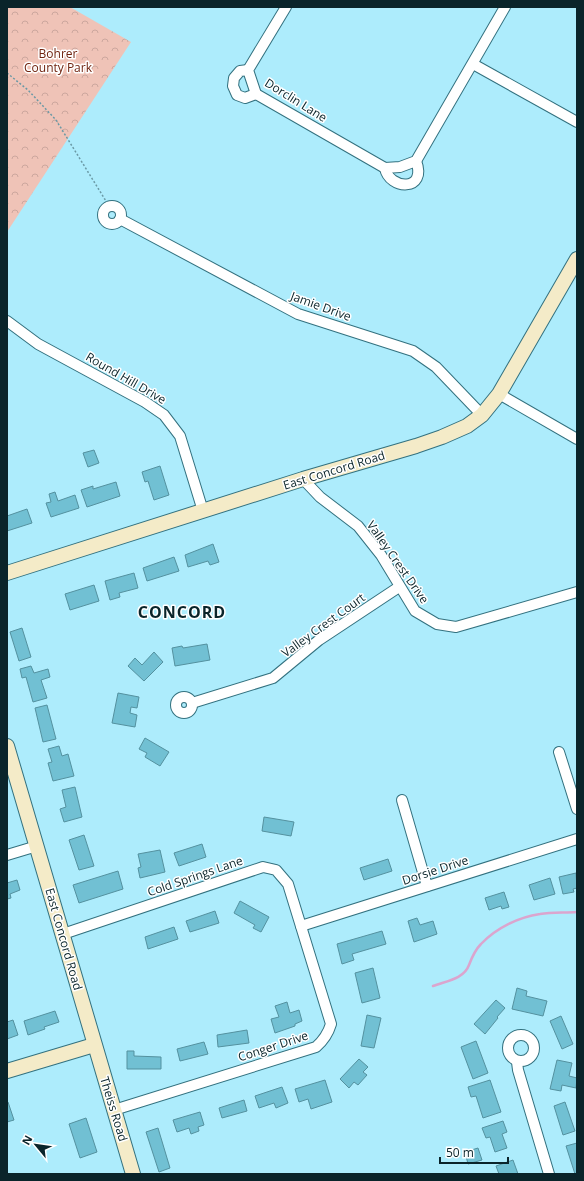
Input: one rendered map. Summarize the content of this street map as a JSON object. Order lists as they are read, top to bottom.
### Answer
{
  "streets": {
    "street": [
      "Dorclin Lane",
      "Jamie Drive",
      "Round Hill Drive",
      "East Concord Road",
      "Valley Crest Drive",
      "Valley Crest Court",
      "Dorsie Drive",
      "Cold Springs Lane",
      "Conger Drive",
      "Theiss Road"
    ]
  },
  "crossings": [
    ["Jamie Drive", "East Concord Road"],
    ["Round Hill Drive", "East Concord Road"],
    ["East Concord Road", "Valley Crest Drive"],
    ["East Concord Road", "Cold Springs Lane"],
    ["East Concord Road", "Theiss Road"],
    ["Valley Crest Drive", "Valley Crest Court"],
    ["Dorsie Drive", "Cold Springs Lane"],
    ["Dorsie Drive", "Conger Drive"],
    ["Cold Springs Lane", "Conger Drive"],
    ["Conger Drive", "Theiss Road"]
  ],
  "districts": ["CONCORD"],
  "parks": ["Bohrer County Park"],
  "scale_bar": "50 m",
  "north": "top left"
}
